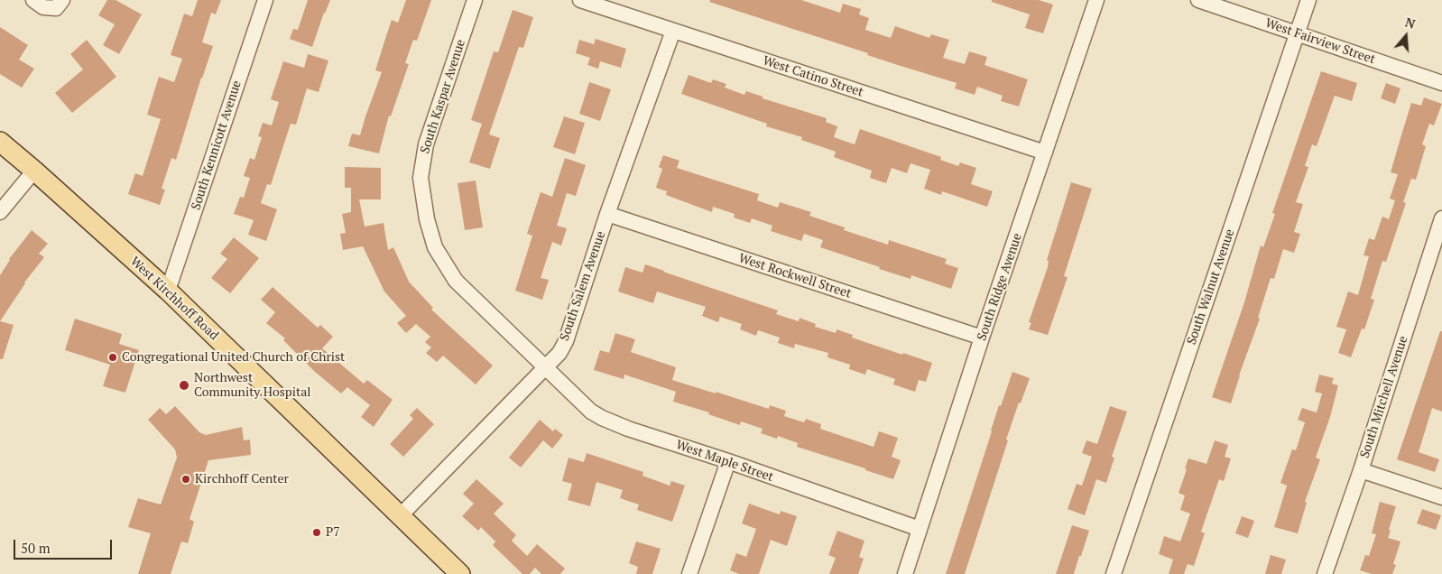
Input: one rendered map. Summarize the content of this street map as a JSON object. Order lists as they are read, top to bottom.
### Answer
{
  "streets": {
    "main road": ["West Kirchhoff Road"],
    "street": [
      "West Fairview Street",
      "West Catino Street",
      "South Kaspar Avenue",
      "South Kennicott Avenue",
      "West Rockwell Street",
      "South Salem Avenue",
      "South Ridge Avenue",
      "South Walnut Avenue",
      "South Mitchell Avenue",
      "West Maple Street"
    ]
  },
  "crossings": [
    ["West Fairview Street", "South Walnut Avenue"],
    ["West Catino Street", "South Salem Avenue"],
    ["West Catino Street", "South Ridge Avenue"],
    ["South Kaspar Avenue", "South Salem Avenue"],
    ["South Kaspar Avenue", "West Maple Street"],
    ["South Kennicott Avenue", "West Kirchhoff Road"],
    ["West Rockwell Street", "South Salem Avenue"],
    ["West Rockwell Street", "South Ridge Avenue"],
    ["South Salem Avenue", "West Kirchhoff Road"],
    ["South Salem Avenue", "West Maple Street"],
    ["South Ridge Avenue", "West Maple Street"]
  ],
  "places": [
    "Congregational United Church of Christ",
    "Northwest Community Hospital",
    "Kirchhoff Center",
    "P7"
  ],
  "scale_bar": "50 m",
  "north": "top"
}
